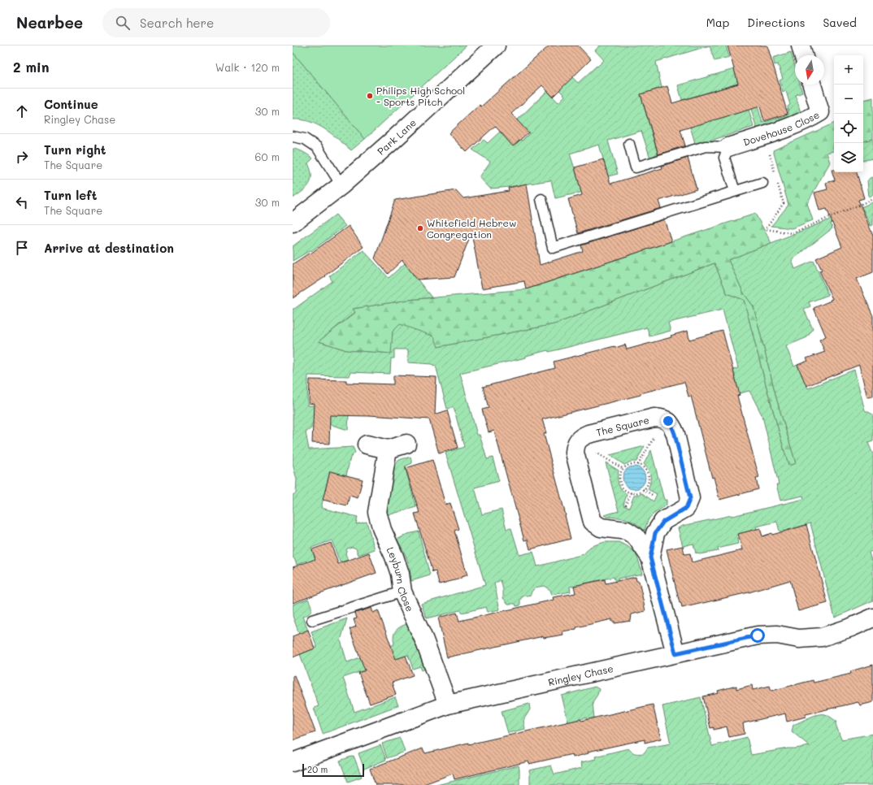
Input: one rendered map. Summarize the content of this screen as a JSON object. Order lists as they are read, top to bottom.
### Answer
{
  "streets": {
    "street": [
      "Dovehouse Close",
      "Park Lane",
      "The Square",
      "Leyburn Close",
      "Ringley Chase"
    ]
  },
  "crossings": [
    ["Leyburn Close", "Ringley Chase"]
  ],
  "places": ["Philips High School - Sports Pitch", "Whitefield Hebrew Congregation"],
  "scale_bar": "20 m",
  "north": "bottom",
  "page": {
    "header": "Nearbee",
    "search": "Search here",
    "nav": ["Map", "Directions", "Saved"],
    "heading": ["2 min", "Walk · 120 m"],
    "map_buttons": ["+", "−"],
    "list": [
      ["Continue", "Ringley Chase", "30 m"],
      ["Turn right", "The Square", "60 m"],
      ["Turn left", "The Square", "30 m"],
      "Arrive at destination"
    ],
    "scale": "20 m"
  }
}
